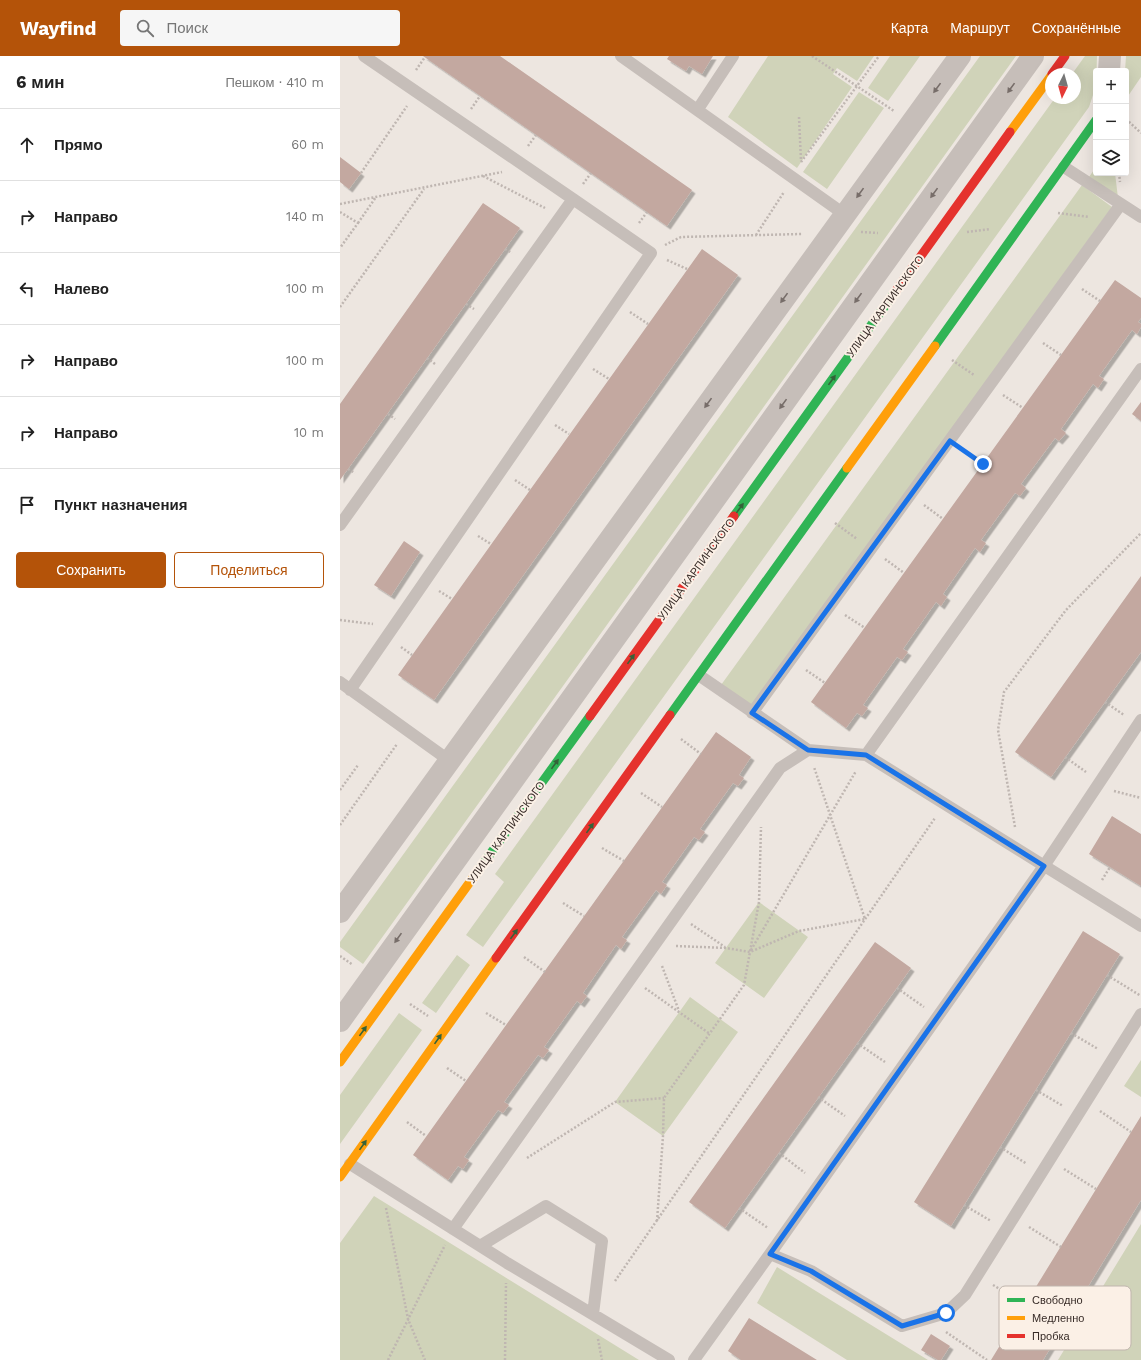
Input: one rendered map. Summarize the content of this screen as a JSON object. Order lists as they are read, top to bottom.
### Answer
{
  "streets": {
    "street": ["УЛИЦА КАРПИНСКОГО"]
  },
  "legend": ["Свободно", "Медленно", "Пробка"],
  "north": "bottom",
  "page": {
    "header": "Wayfind",
    "search": "Поиск",
    "nav": ["Карта", "Маршрут", "Сохранённые"],
    "heading": ["6 мин", "Пешком · 410 m"],
    "map_buttons": ["+", "−"],
    "list": [
      ["Прямо", "60 m"],
      ["Направо", "140 m"],
      ["Налево", "100 m"],
      ["Направо", "100 m"],
      ["Направо", "10 m"],
      "Пункт назначения"
    ],
    "buttons": ["Сохранить", "Поделиться"]
  }
}
